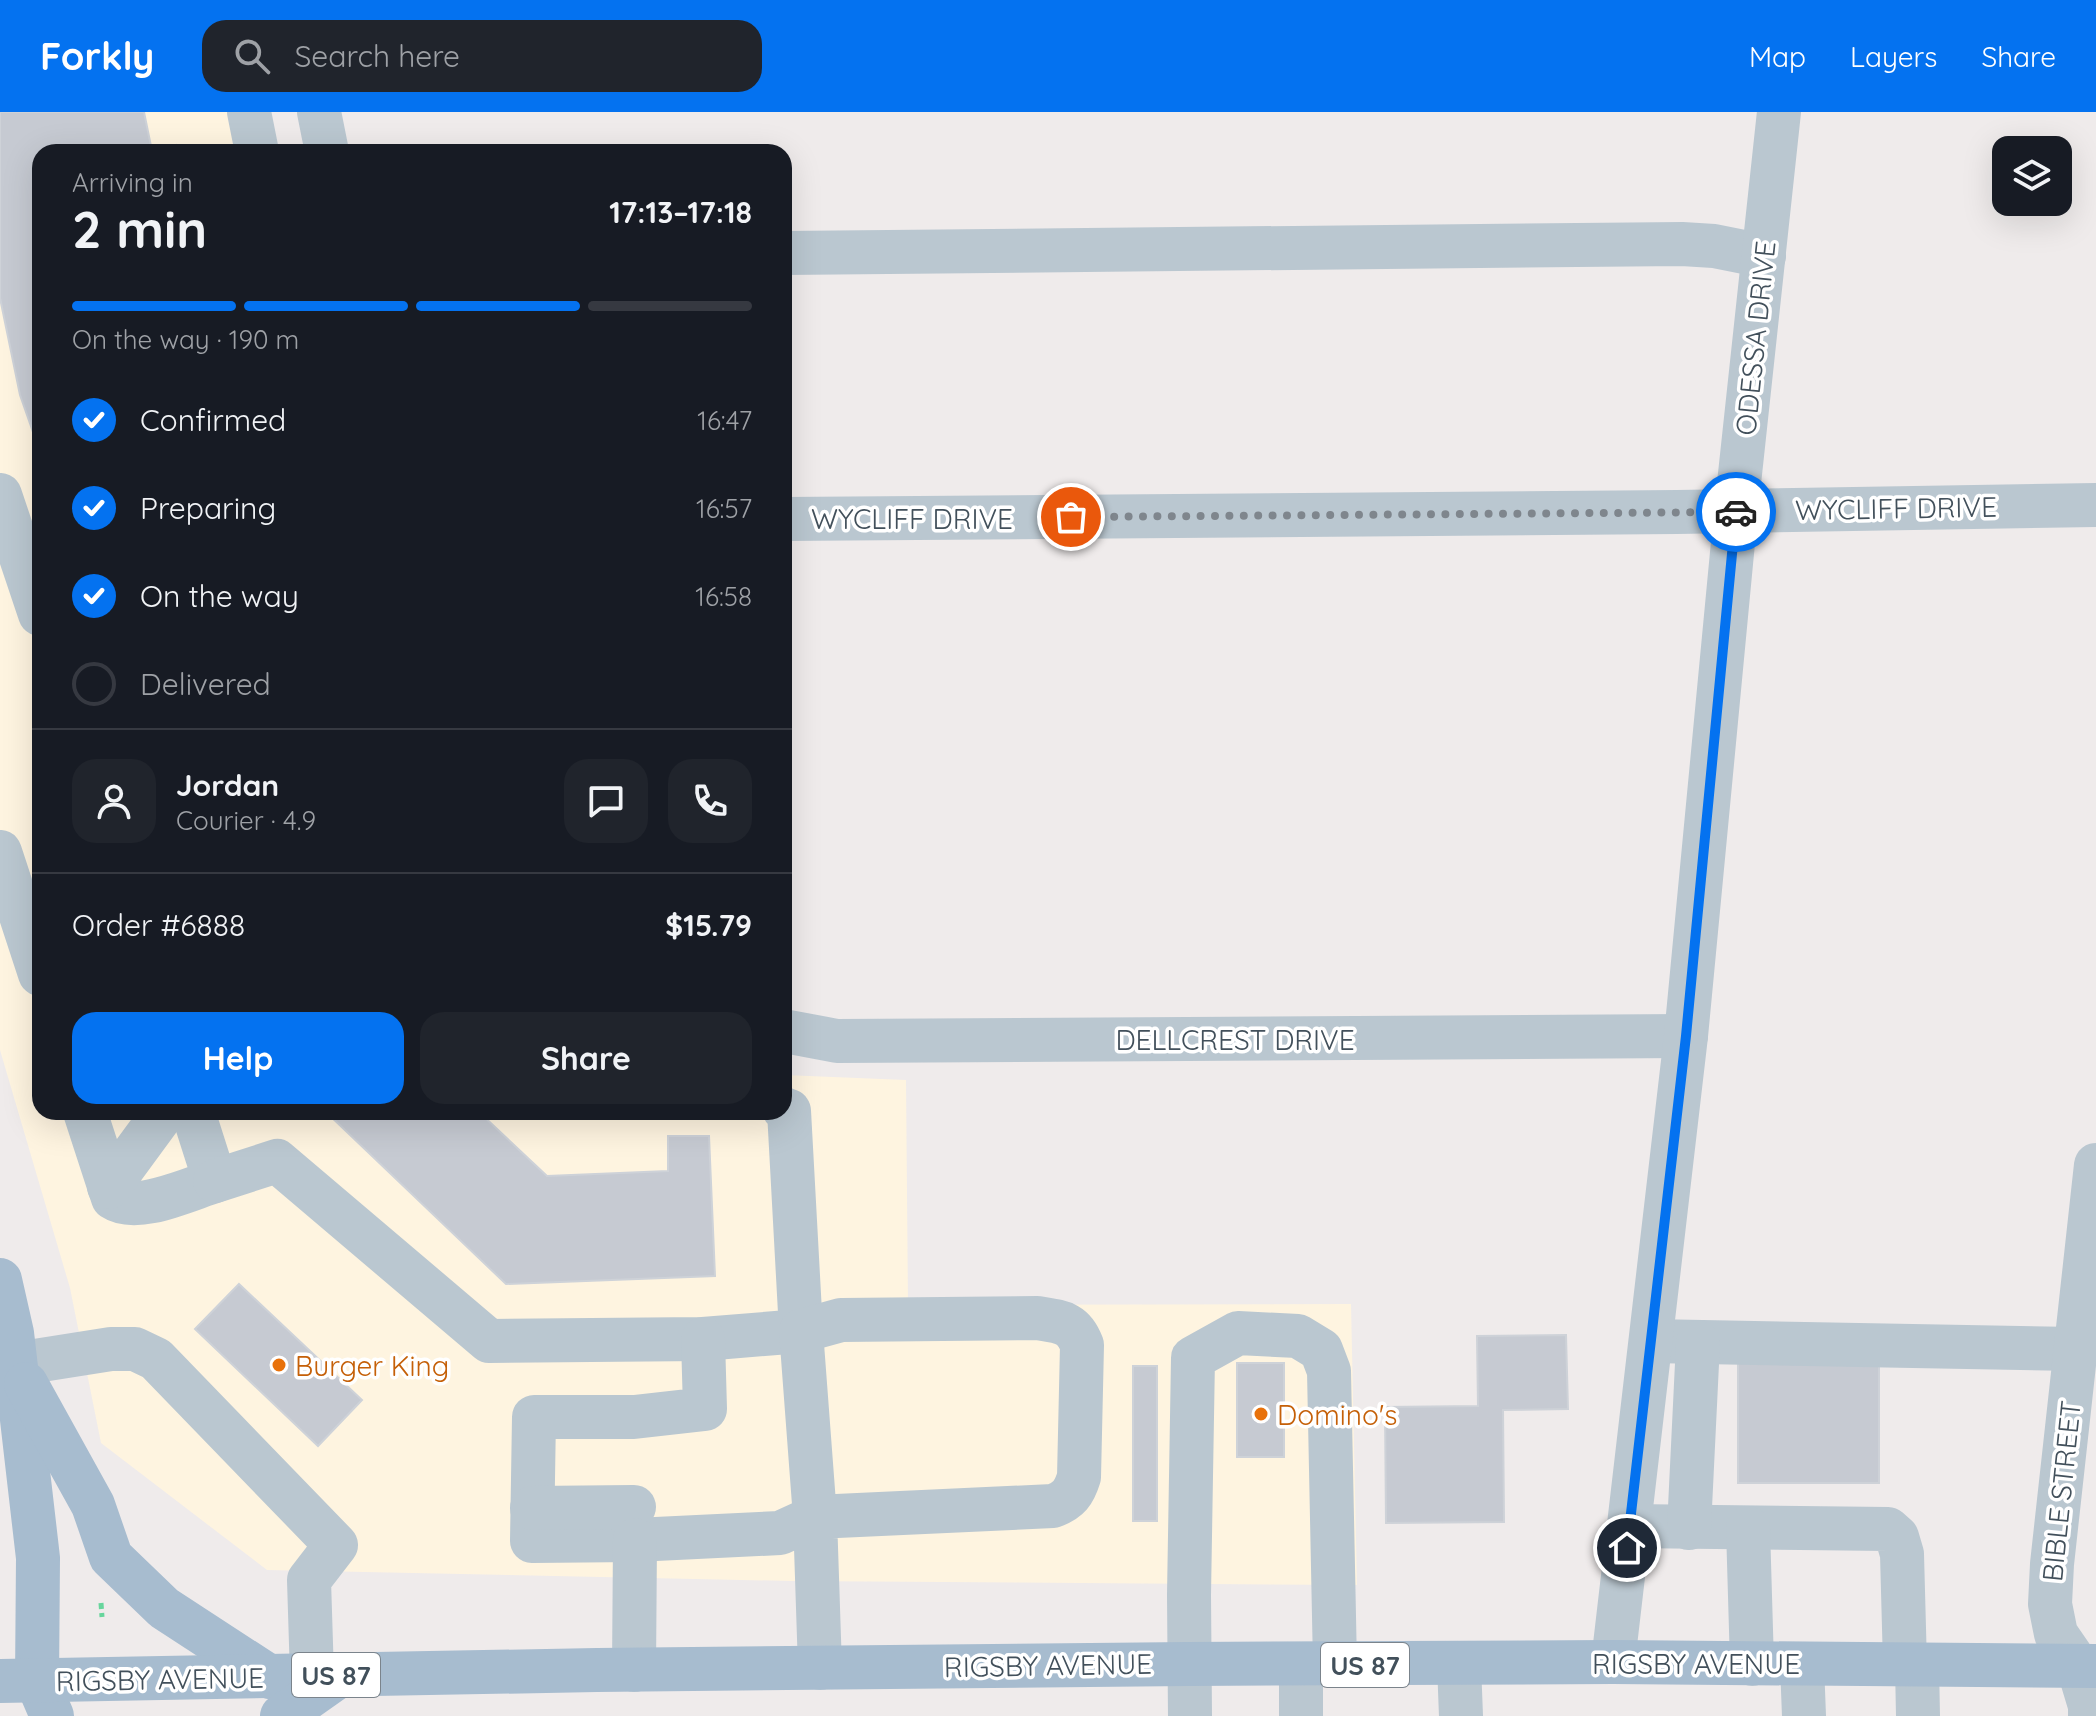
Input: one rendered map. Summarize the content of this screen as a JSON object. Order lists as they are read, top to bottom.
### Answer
{
  "streets": {
    "main road": ["RIGSBY AVENUE", "US 87"],
    "street": [
      "ODESSA DRIVE",
      "WYCLIFF DRIVE",
      "DELLCREST DRIVE",
      "BIBLE STREET"
    ]
  },
  "crossings": [
    ["ODESSA DRIVE", "WYCLIFF DRIVE"],
    ["ODESSA DRIVE", "DELLCREST DRIVE"],
    ["ODESSA DRIVE", "RIGSBY AVENUE"],
    ["BIBLE STREET", "RIGSBY AVENUE"]
  ],
  "places": ["Burger King", "Domino's"],
  "page": {
    "header": "Forkly",
    "search": "Search here",
    "nav": ["Map", "Layers", "Share"],
    "heading": ["2 min", "Arriving in", "17:13–17:18"],
    "panel": [
      "Jordan",
      "Courier · 4.9",
      "Order #6888",
      "$15.79"
    ],
    "bar": "On the way · 190 m",
    "list": [
      ["Confirmed", "16:47"],
      ["Preparing", "16:57"],
      ["On the way", "16:58"],
      "Delivered"
    ],
    "buttons": ["Help", "Share"]
  }
}
